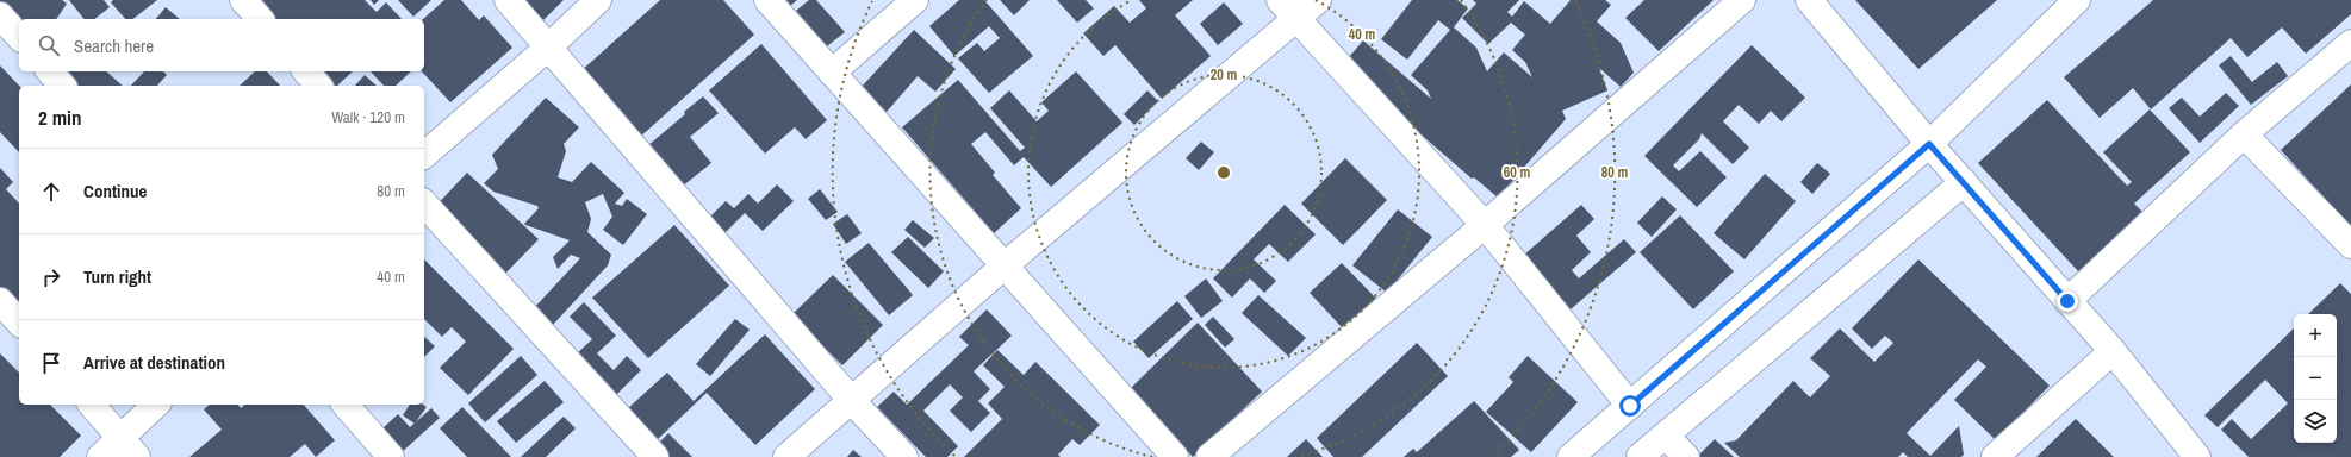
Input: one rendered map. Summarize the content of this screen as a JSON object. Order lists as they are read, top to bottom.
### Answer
{
  "page": {
    "search": "Search here",
    "heading": ["2 min", "Walk · 120 m"],
    "list": [
      ["Continue", "80 m"],
      ["Turn right", "40 m"],
      "Arrive at destination"
    ],
    "map_buttons": ["+", "−"]
  },
  "rings": [
    "40 m",
    "20 m",
    "60 m",
    "80 m"
  ]
}
